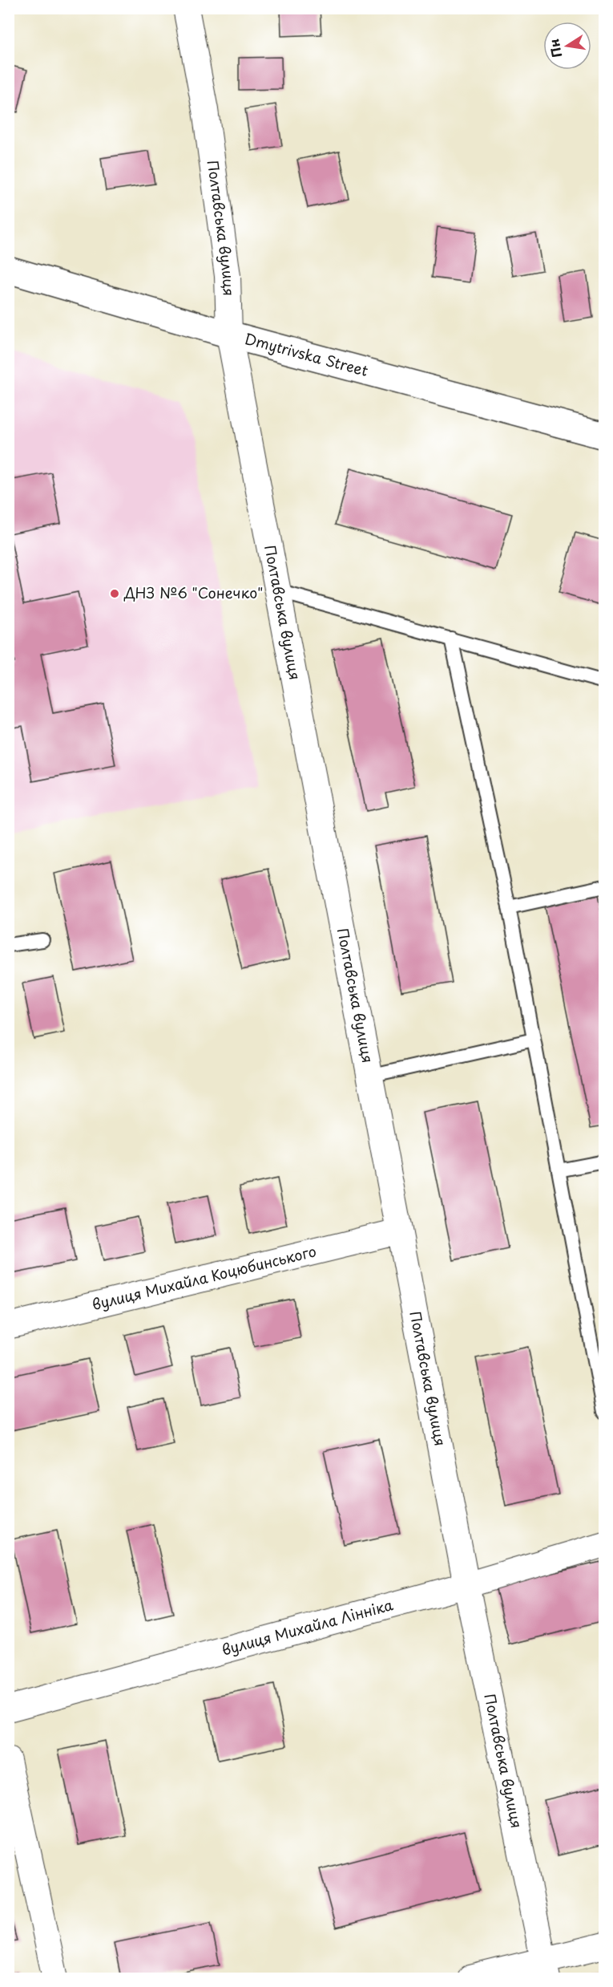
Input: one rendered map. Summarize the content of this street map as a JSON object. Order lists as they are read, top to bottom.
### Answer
{
  "streets": {
    "main road": ["Dmytrivska Street"],
    "street": ["Полтавська вулиця", "вулиця Михайла Коцюбинського", "вулиця Михайла Лінніка"]
  },
  "crossings": [
    ["Полтавська вулиця", "Dmytrivska Street"],
    ["Полтавська вулиця", "вулиця Михайла Коцюбинського"],
    ["Полтавська вулиця", "вулиця Михайла Лінніка"]
  ],
  "places": ["ДНЗ №6 \"Сонечко\""],
  "north": "left"
}
